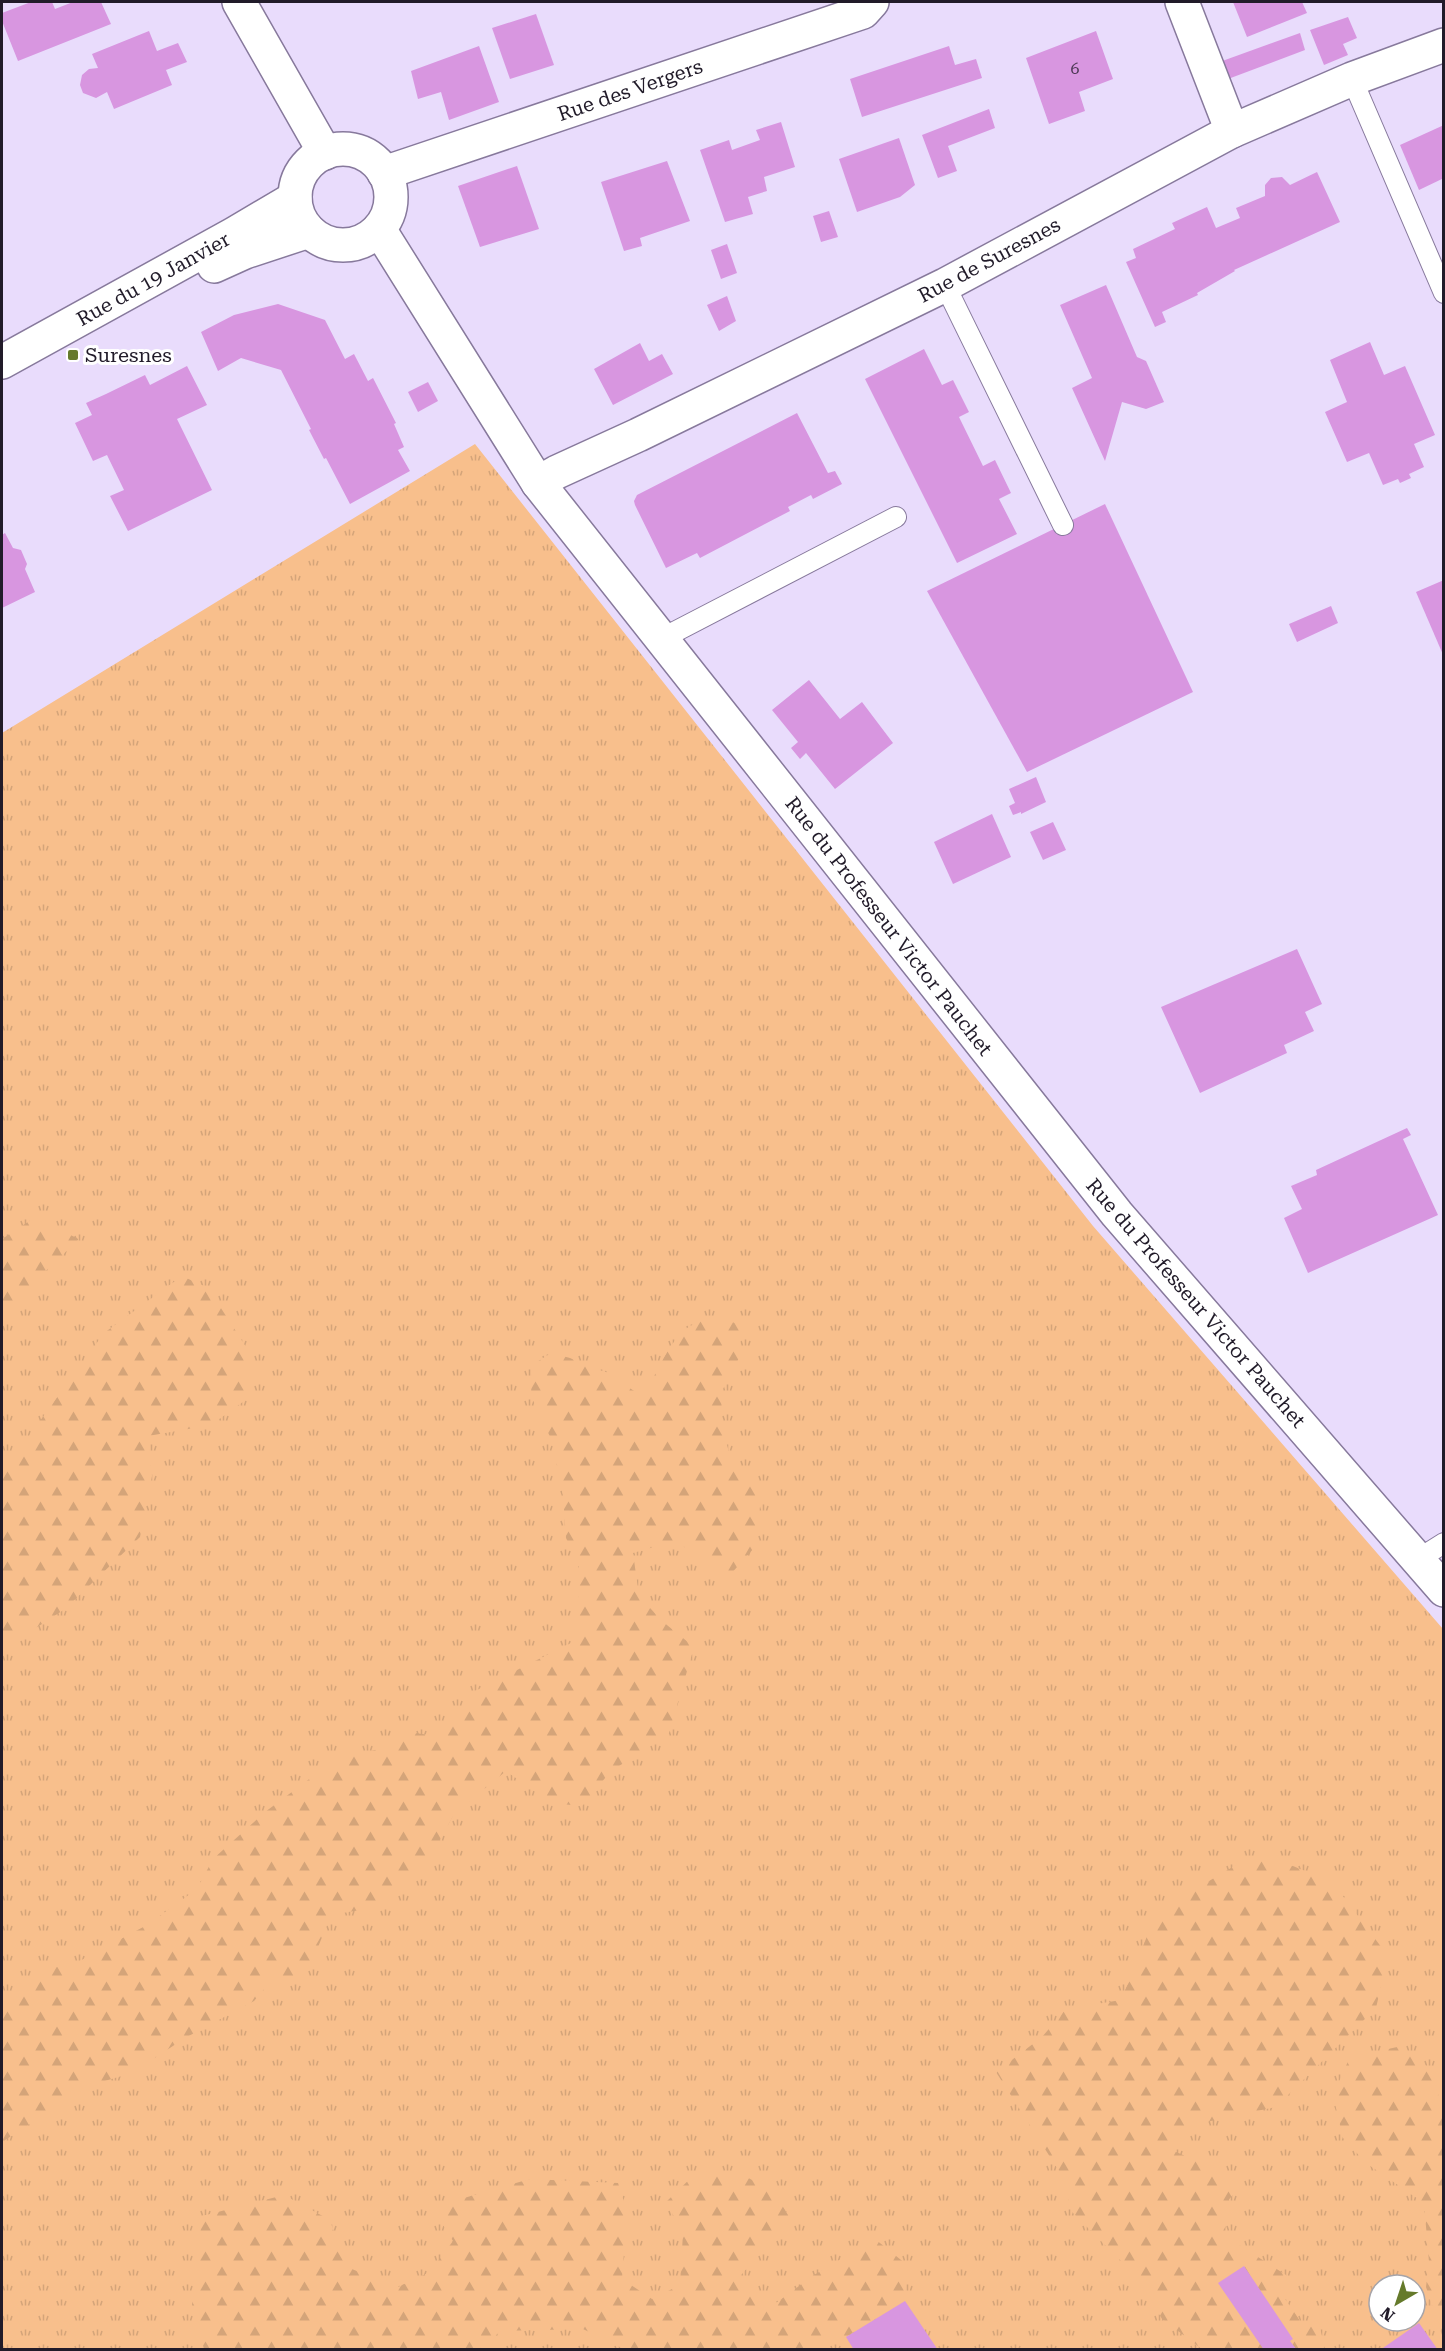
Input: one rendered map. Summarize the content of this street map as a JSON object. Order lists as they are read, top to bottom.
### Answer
{
  "streets": {
    "street": [
      "Rue des Vergers",
      "Rue de Suresnes",
      "Rue du 19 Janvier",
      "Rue du Professeur Victor Pauchet"
    ]
  },
  "crossings": [
    ["Rue des Vergers", "Rue du 19 Janvier"],
    ["Rue des Vergers", "Rue du Professeur Victor Pauchet"],
    ["Rue de Suresnes", "Rue du Professeur Victor Pauchet"],
    ["Rue du 19 Janvier", "Rue du Professeur Victor Pauchet"]
  ],
  "places": {
    "transit": ["Suresnes"]
  },
  "house_numbers": ["6"],
  "north": "bottom left"
}
